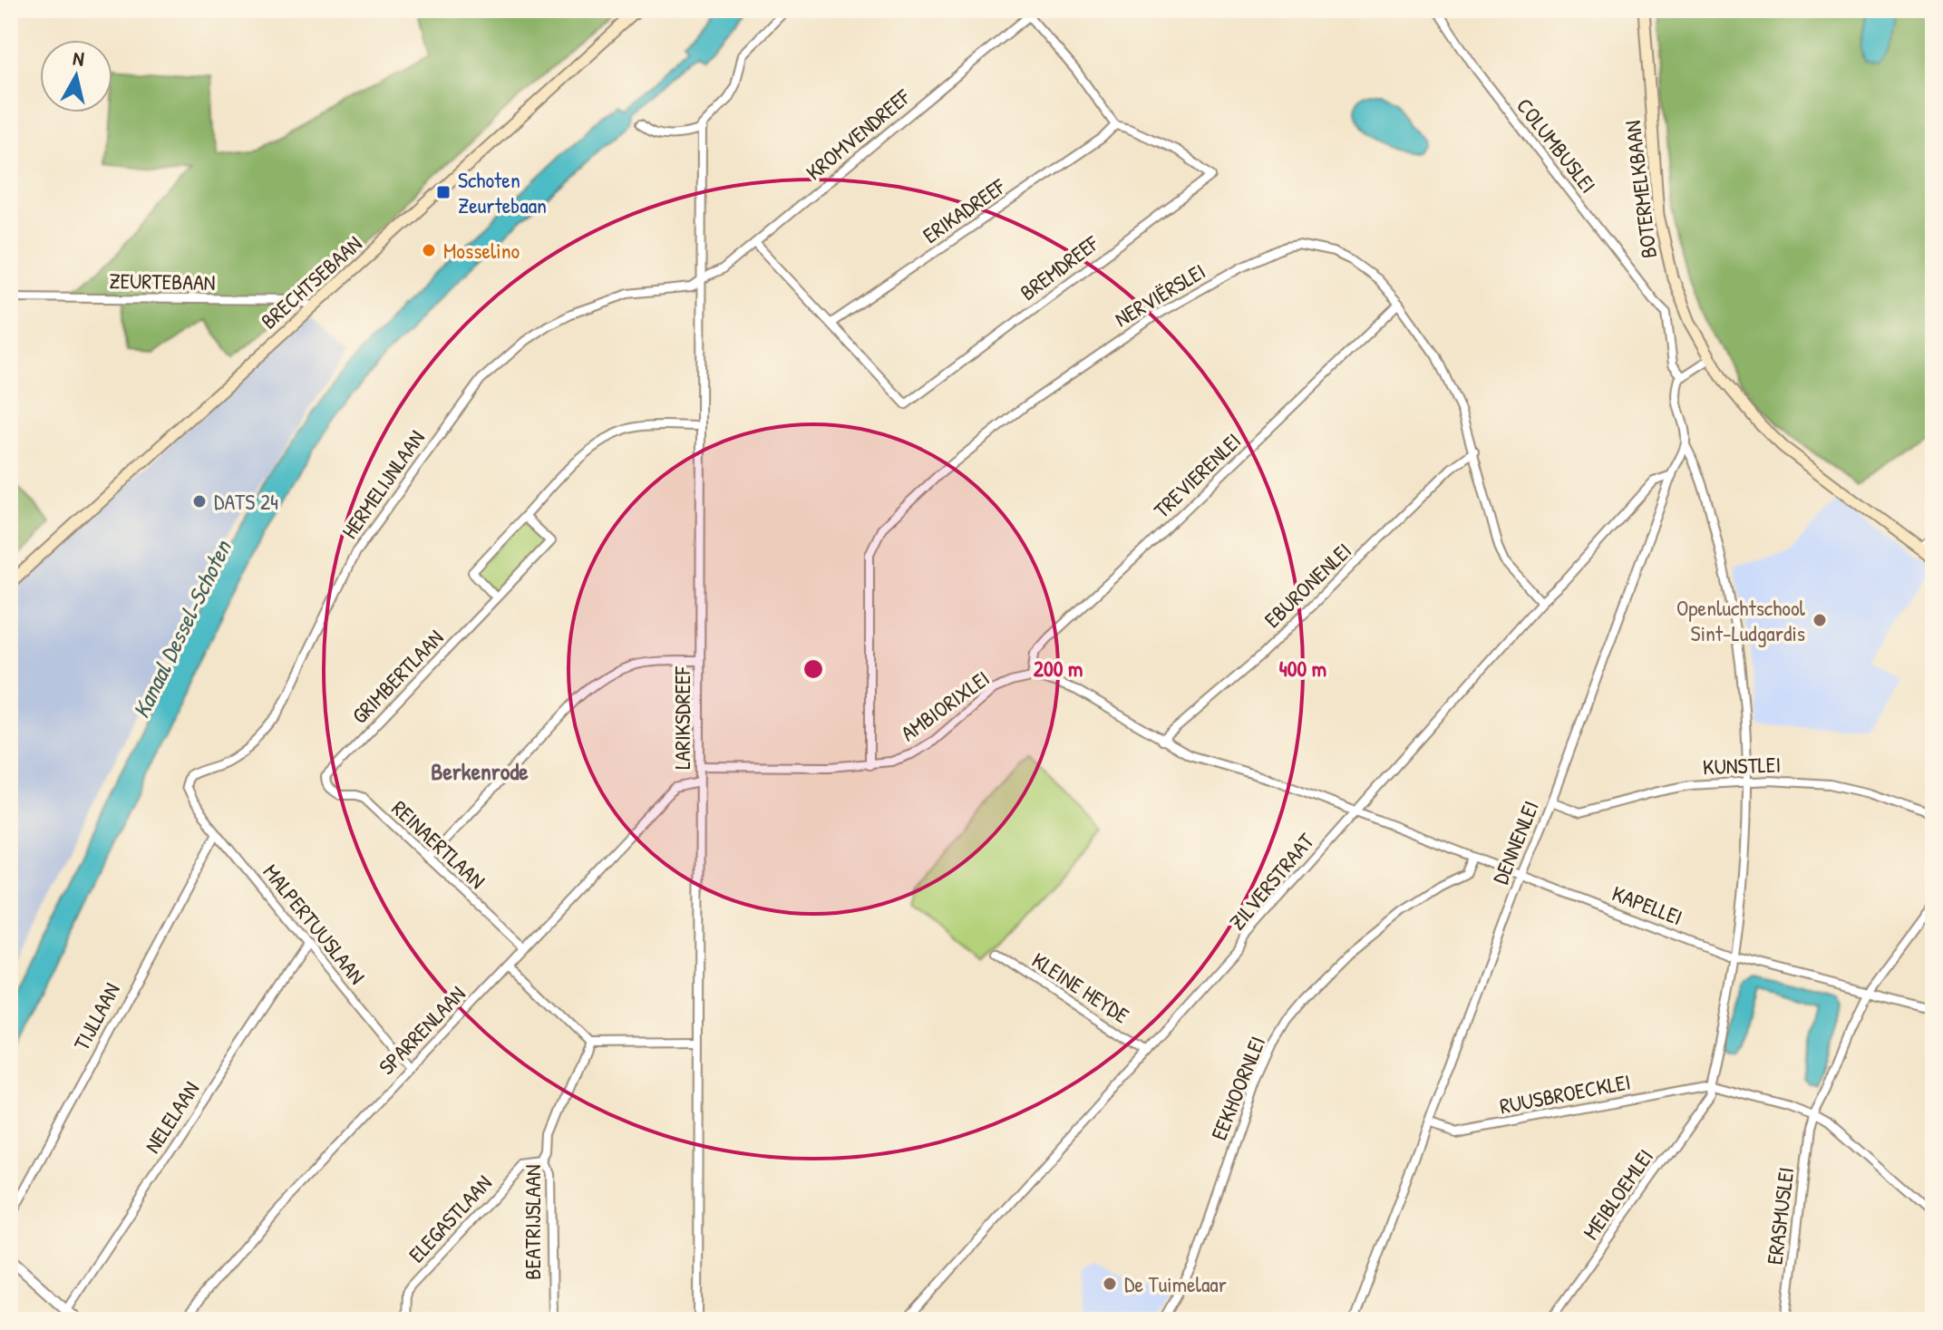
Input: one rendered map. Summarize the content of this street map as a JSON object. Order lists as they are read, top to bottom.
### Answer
{
  "streets": {
    "main road": ["BOTERMELKBAAN", "BRECHTSEBAAN"],
    "street": [
      "KROMVENDREEF",
      "COLUMBUSLEI",
      "ERIKADREEF",
      "BREMDREEF",
      "ZEURTEBAAN",
      "NERVIËRSLEI",
      "TREVIERENLEI",
      "HERMELIJNLAAN",
      "EBURONENLEI",
      "GRIMBERTLAAN",
      "AMBIORIXLEI",
      "LARIKSDREEF",
      "KUNSTLEI",
      "DENNENLEI",
      "REINAERTLAAN",
      "ZILVERSTRAAT",
      "KAPELLEI",
      "MALPERTUUSLAAN",
      "KLEINE HEYDE",
      "TIJLLAAN",
      "SPARRENLAAN",
      "EEKHOORNLEI",
      "RUUSBROECKLEI",
      "NELELAAN",
      "MEIBLOEMLEI",
      "ERASMUSLEI",
      "ELEGASTLAAN",
      "BEATRIJSLAAN"
    ]
  },
  "crossings": [
    ["KROMVENDREEF", "BREMDREEF"],
    ["KROMVENDREEF", "HERMELIJNLAAN"],
    ["KROMVENDREEF", "LARIKSDREEF"],
    ["ERIKADREEF", "BREMDREEF"],
    ["ZEURTEBAAN", "BRECHTSEBAAN"],
    ["NERVIËRSLEI", "TREVIERENLEI"],
    ["NERVIËRSLEI", "EBURONENLEI"],
    ["NERVIËRSLEI", "AMBIORIXLEI"],
    ["NERVIËRSLEI", "ZILVERSTRAAT"],
    ["TREVIERENLEI", "AMBIORIXLEI"],
    ["HERMELIJNLAAN", "LARIKSDREEF"],
    ["HERMELIJNLAAN", "MALPERTUUSLAAN"],
    ["GRIMBERTLAAN", "REINAERTLAAN"],
    ["AMBIORIXLEI", "LARIKSDREEF"],
    ["LARIKSDREEF", "SPARRENLAAN"],
    ["KUNSTLEI", "DENNENLEI"],
    ["KUNSTLEI", "MEIBLOEMLEI"],
    ["DENNENLEI", "ZILVERSTRAAT"],
    ["DENNENLEI", "KAPELLEI"],
    ["DENNENLEI", "RUUSBROECKLEI"],
    ["DENNENLEI", "MEIBLOEMLEI"],
    ["REINAERTLAAN", "SPARRENLAAN"],
    ["ZILVERSTRAAT", "KAPELLEI"],
    ["ZILVERSTRAAT", "KLEINE HEYDE"],
    ["KAPELLEI", "EEKHOORNLEI"],
    ["KAPELLEI", "MEIBLOEMLEI"],
    ["KAPELLEI", "ERASMUSLEI"],
    ["MALPERTUUSLAAN", "TIJLLAAN"],
    ["MALPERTUUSLAAN", "SPARRENLAAN"],
    ["MALPERTUUSLAAN", "NELELAAN"],
    ["RUUSBROECKLEI", "MEIBLOEMLEI"],
    ["ELEGASTLAAN", "BEATRIJSLAAN"]
  ],
  "districts": ["Berkenrode"],
  "water": ["Kanaal Dessel-Schoten"],
  "places": {
    "transit": ["Schoten Zeurtebaan"],
    "other": [
      "Mosselino",
      "DATS 24",
      "Openluchtschool Sint-Ludgardis",
      "De Tuimelaar"
    ]
  },
  "north": "top",
  "rings": ["200 m", "400 m"]
}
